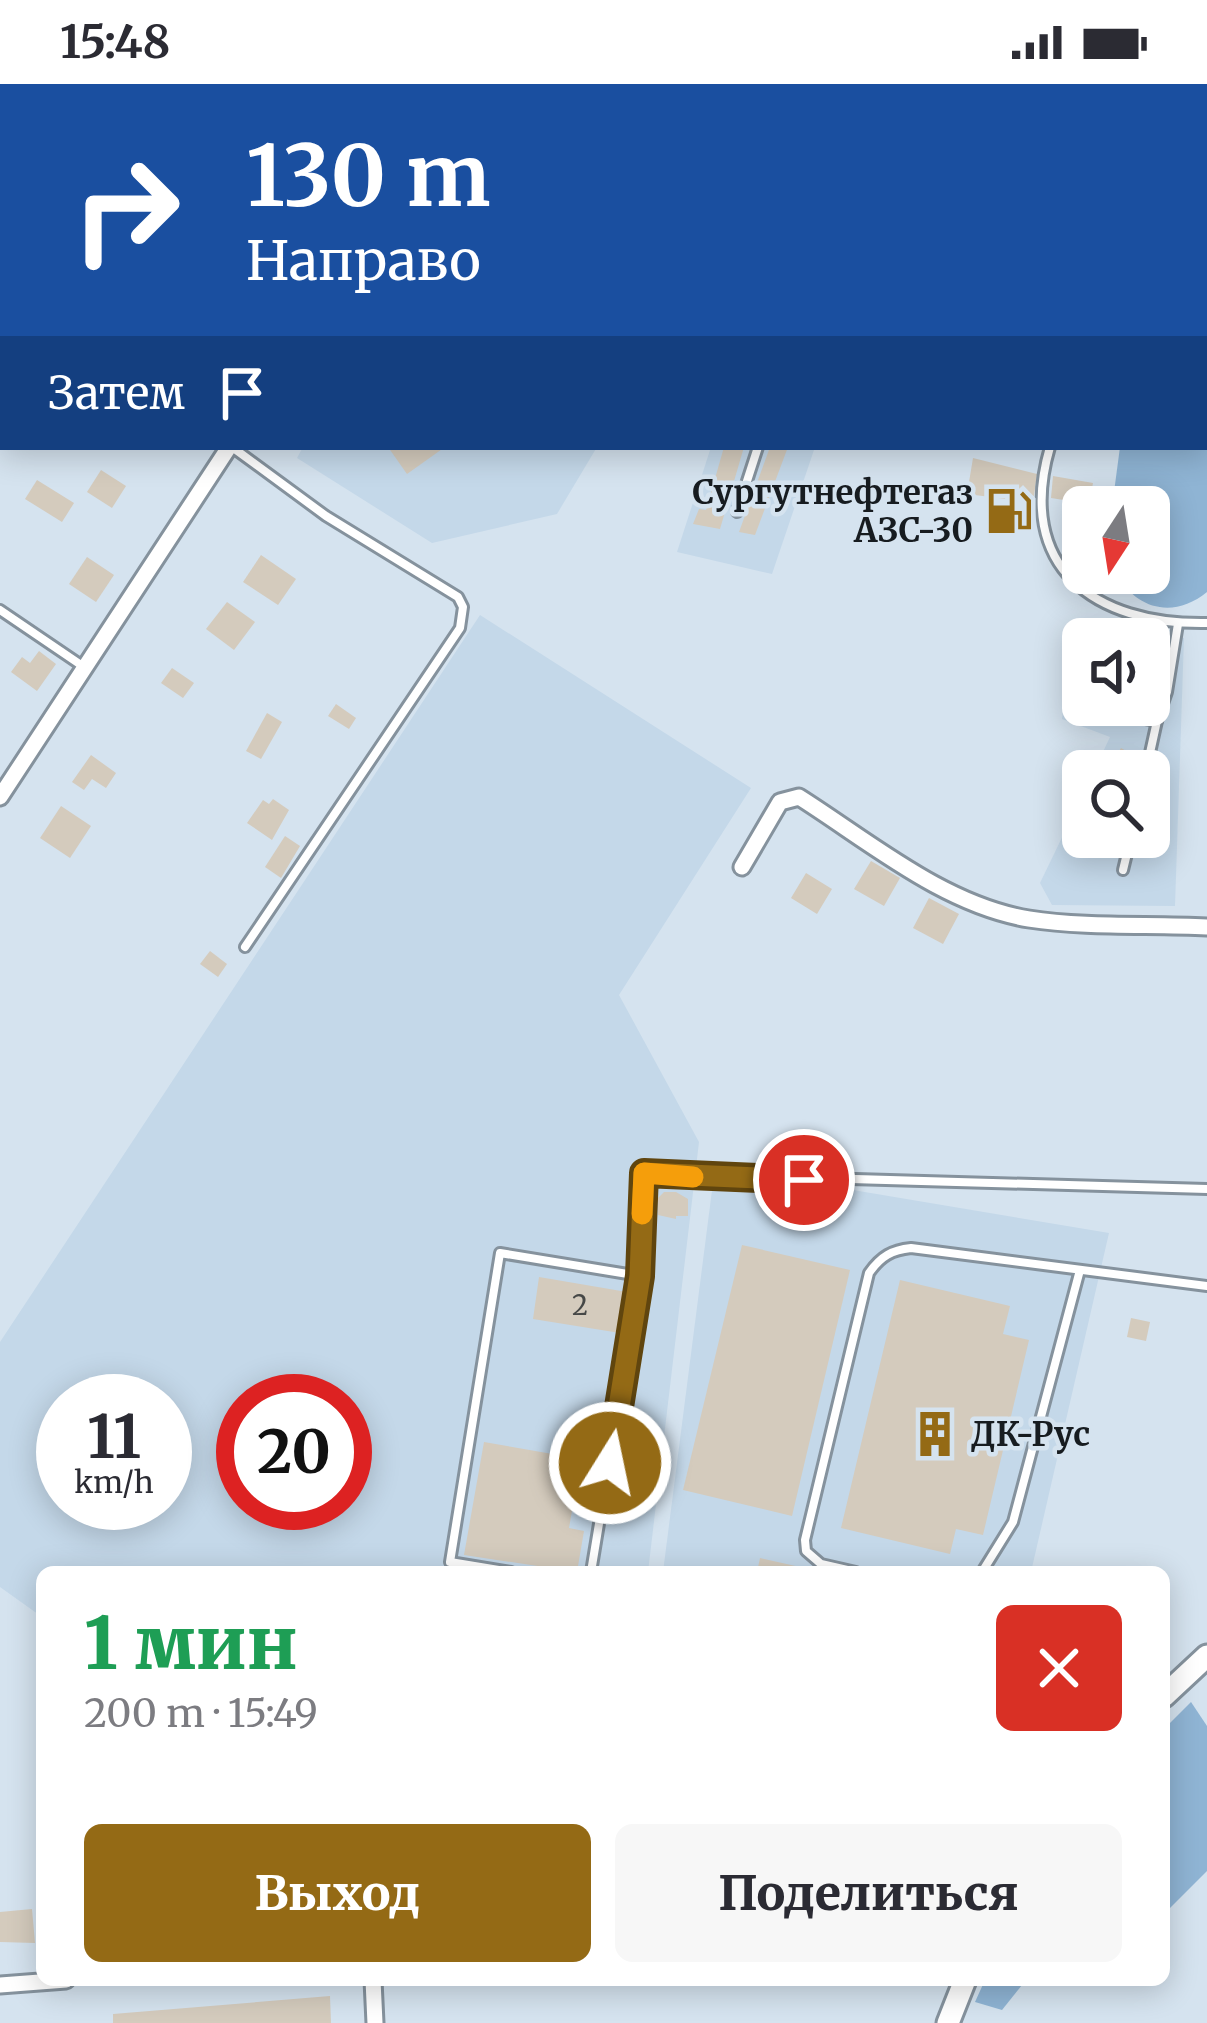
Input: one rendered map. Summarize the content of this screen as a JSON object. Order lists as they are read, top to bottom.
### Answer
{
  "places": {
    "fuel station": ["Сургутнефтегаз АЗС-30"],
    "building": ["ДК-Рус"]
  },
  "house_numbers": ["2"],
  "north": "bottom",
  "page": {
    "status": "15:48",
    "turn": ["130 m", "Направо"],
    "then": "Затем",
    "speed": "11 km/h",
    "limit": "20",
    "heading": ["1 мин", "200 m · 15:49"],
    "buttons": ["Выход", "Поделиться"]
  }
}
